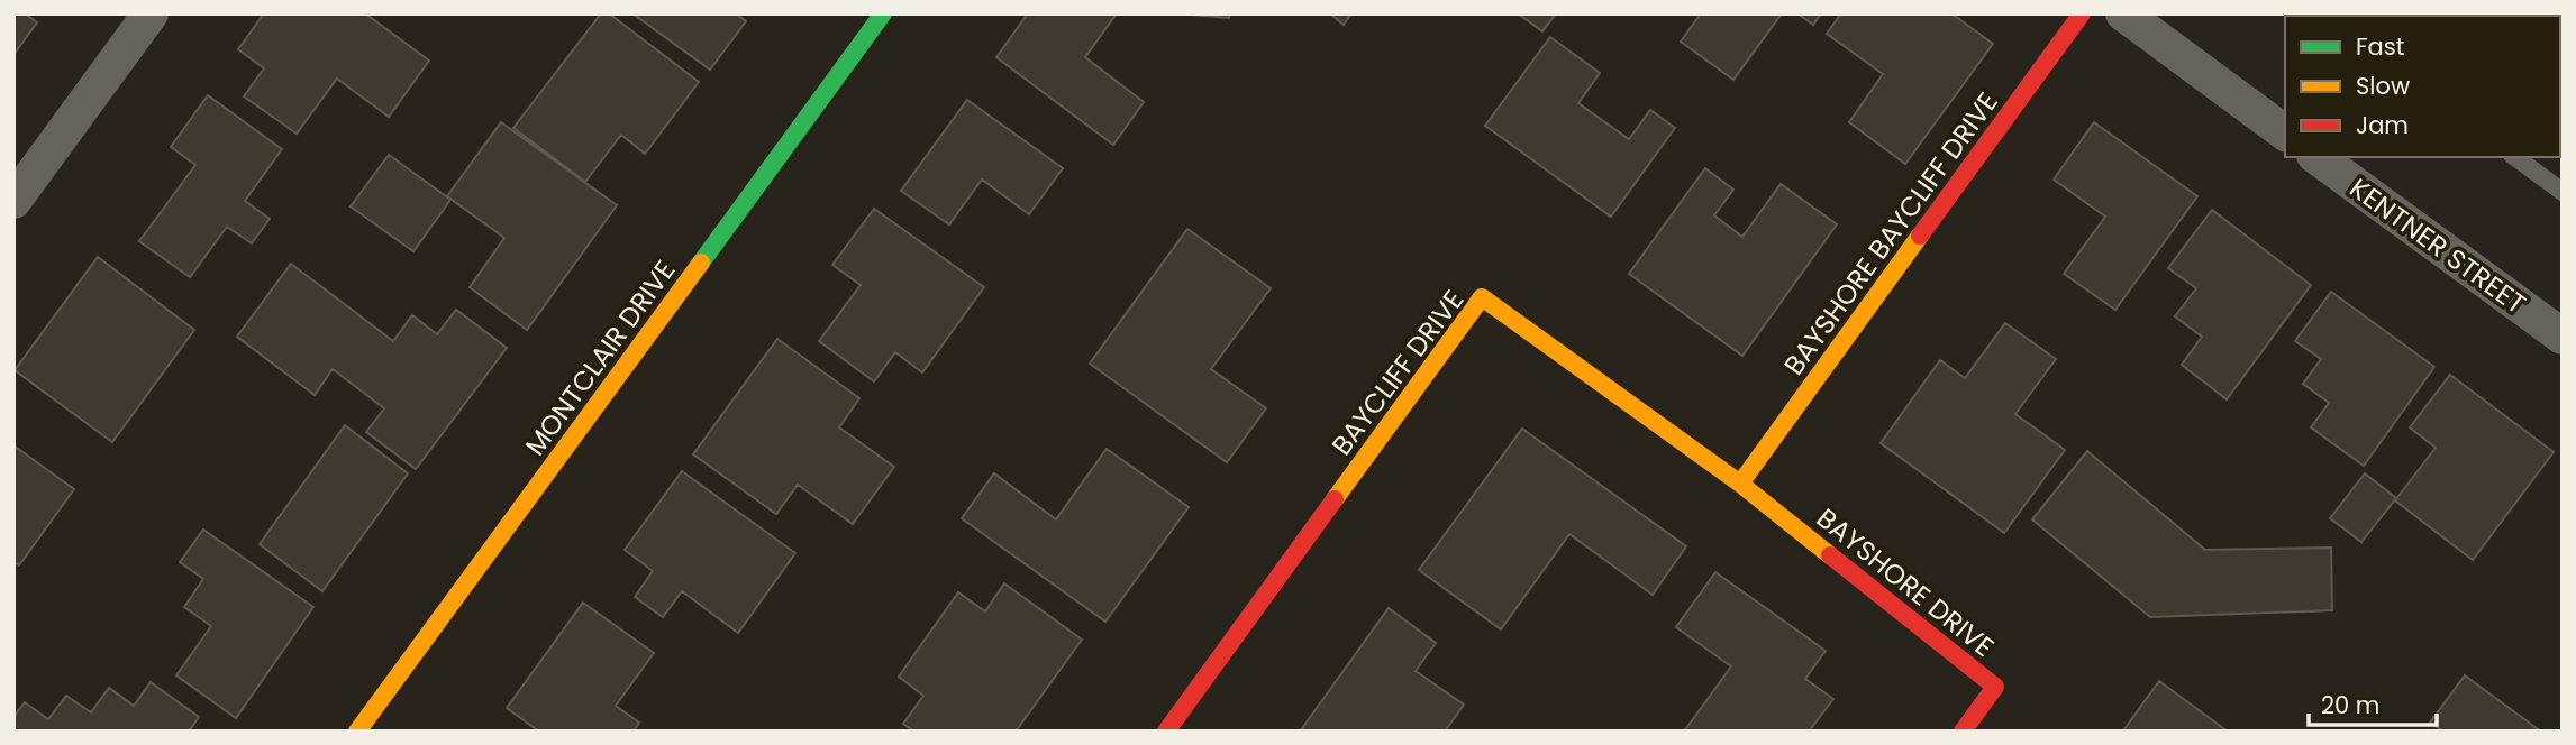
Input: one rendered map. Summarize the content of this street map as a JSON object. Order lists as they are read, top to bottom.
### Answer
{
  "streets": {
    "street": [
      "BAYSHORE BAYCLIFF DRIVE",
      "KENTNER STREET",
      "MONTCLAIR DRIVE",
      "BAYCLIFF DRIVE",
      "BAYSHORE DRIVE"
    ]
  },
  "crossings": [
    ["BAYSHORE BAYCLIFF DRIVE", "BAYCLIFF DRIVE"],
    ["BAYSHORE BAYCLIFF DRIVE", "BAYSHORE DRIVE"],
    ["BAYCLIFF DRIVE", "BAYSHORE DRIVE"]
  ],
  "legend": ["Fast", "Slow", "Jam"],
  "scale_bar": "20 m"
}
